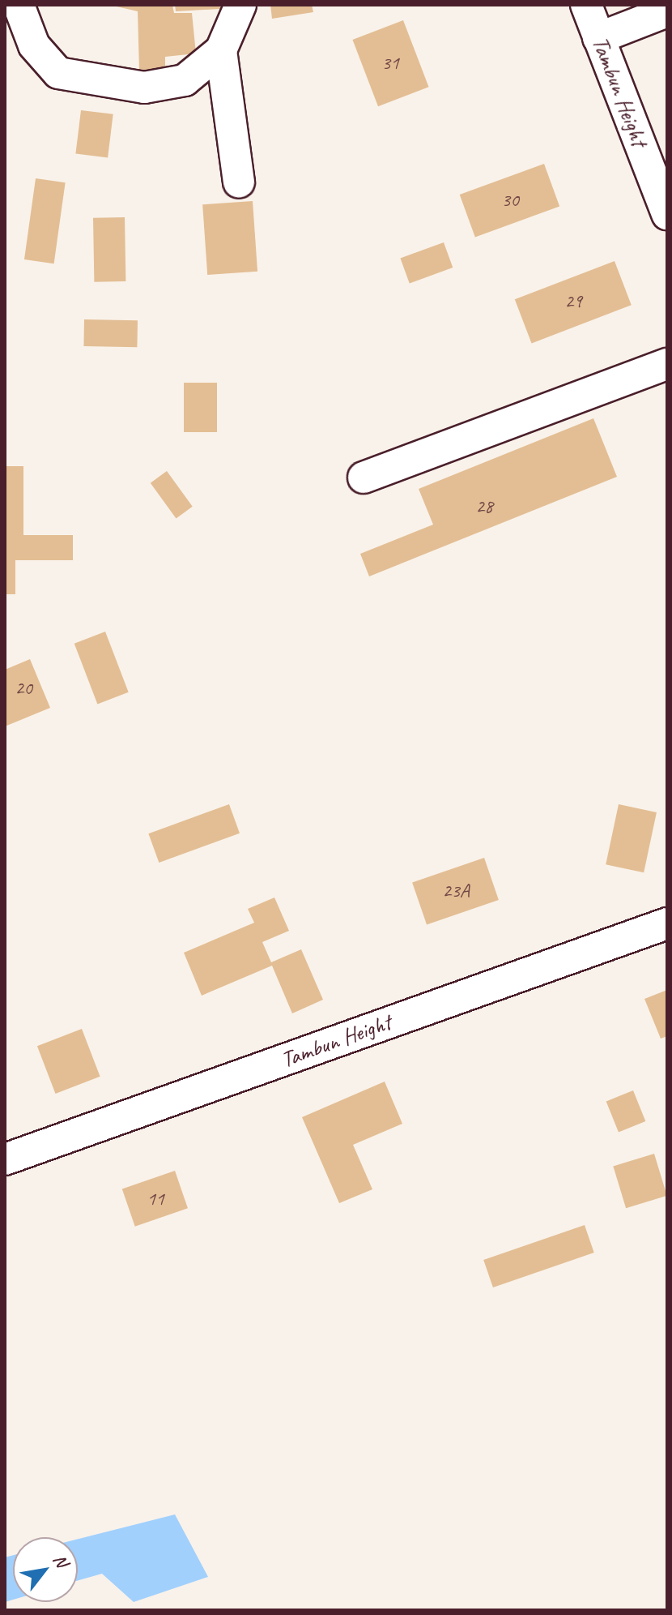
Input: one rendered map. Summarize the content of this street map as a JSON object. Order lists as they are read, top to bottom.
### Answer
{
  "streets": {
    "street": ["Tambun Height"]
  },
  "house_numbers": [
    "31",
    "30",
    "29",
    "28",
    "20",
    "23A",
    "11"
  ],
  "north": "top right"
}
